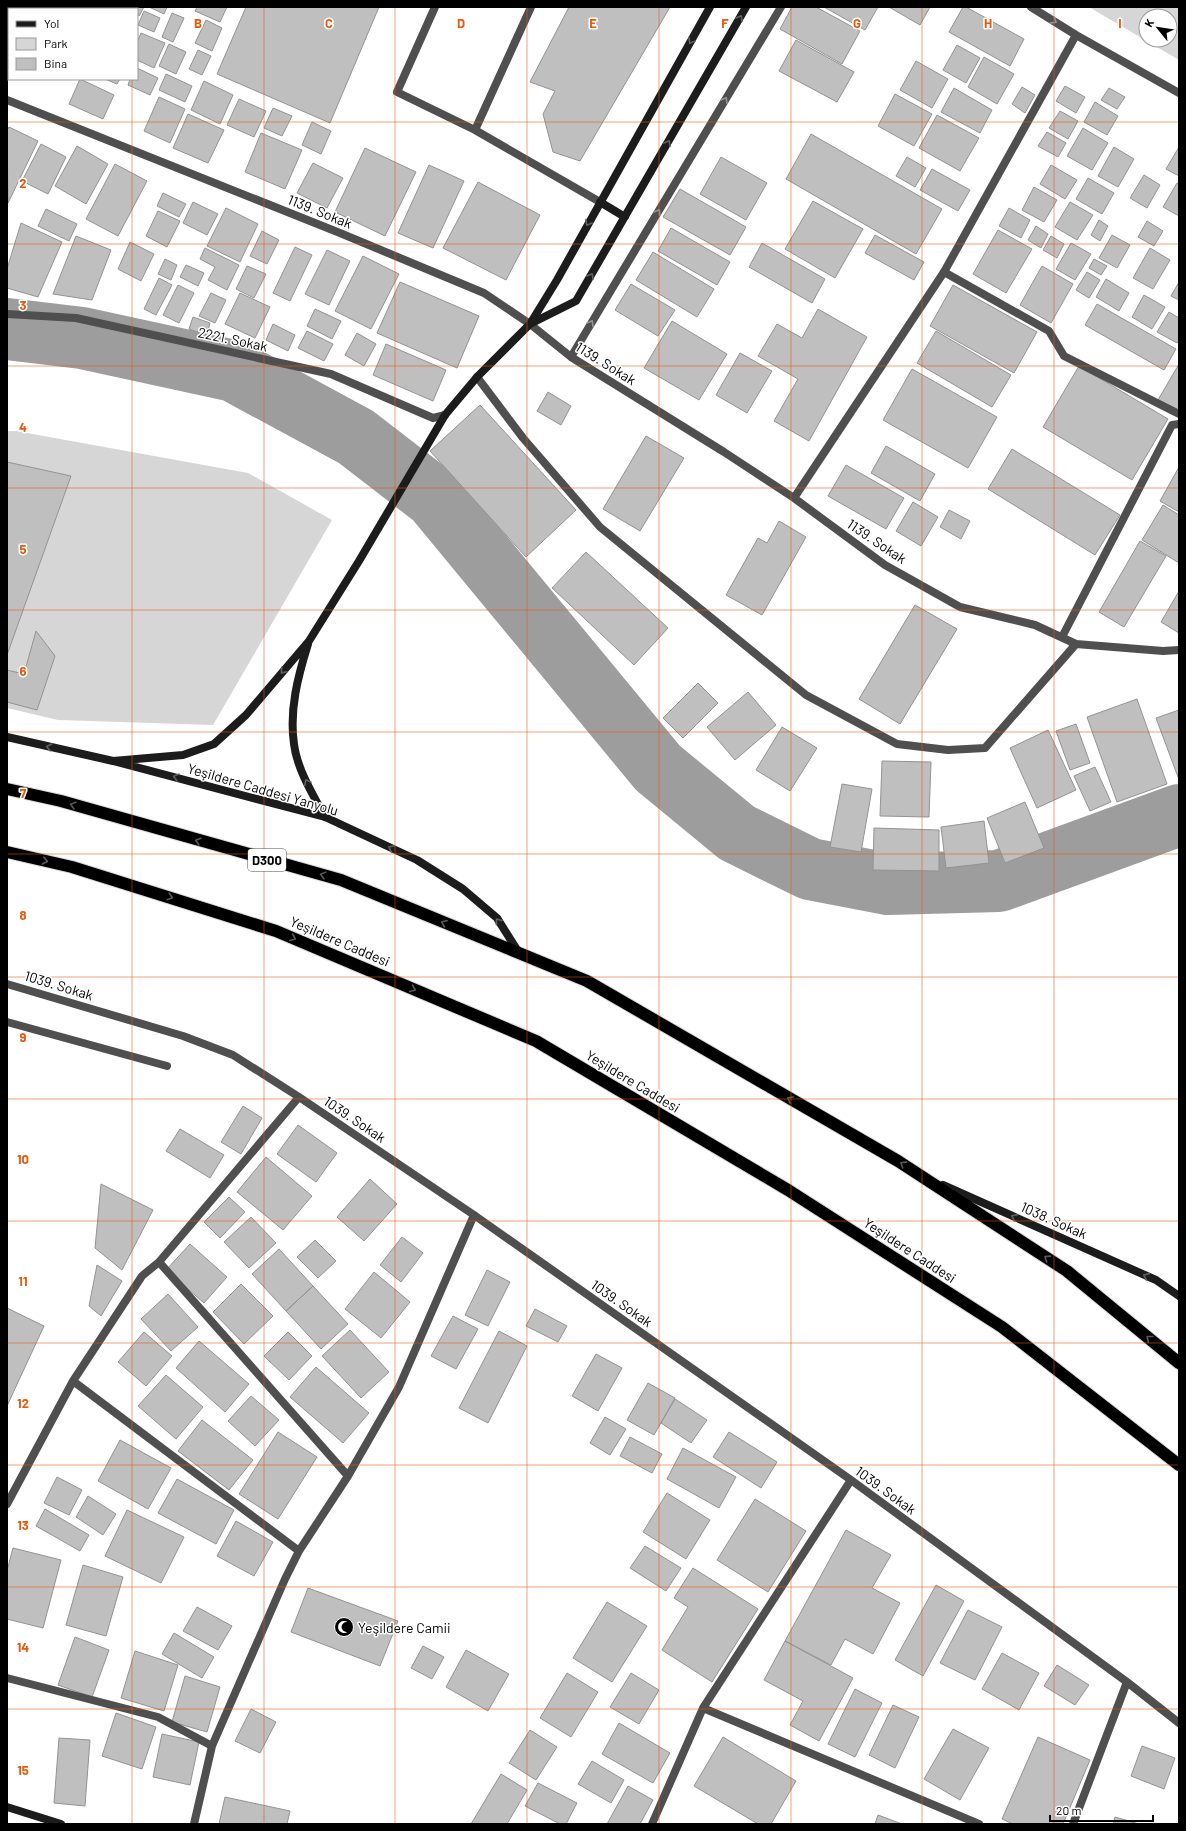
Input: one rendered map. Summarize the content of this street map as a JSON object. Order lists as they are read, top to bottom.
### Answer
{
  "streets": {
    "highway": ["D300", "Yeşildere Caddesi"],
    "main road": ["Yeşildere Caddesi Yanyolu", "1038. Sokak"],
    "street": ["1139. Sokak", "2221. Sokak", "1039. Sokak"]
  },
  "crossings": [
    ["Yeşildere Caddesi Yanyolu", "D300"]
  ],
  "one_way": ["Yeşildere Caddesi Yanyolu", "1038. Sokak"],
  "places": {
    "mosque": ["Yeşildere Camii"]
  },
  "legend": ["Yol", "Park", "Bina"],
  "scale_bar": "20 m",
  "north": "top left",
  "grid": {
    "columns": [
      "B",
      "C",
      "D",
      "E",
      "F",
      "G",
      "H",
      "I"
    ],
    "rows": [
      "2",
      "3",
      "4",
      "5",
      "6",
      "7",
      "8",
      "9",
      "10",
      "11",
      "12",
      "13",
      "14",
      "15"
    ]
  }
}
